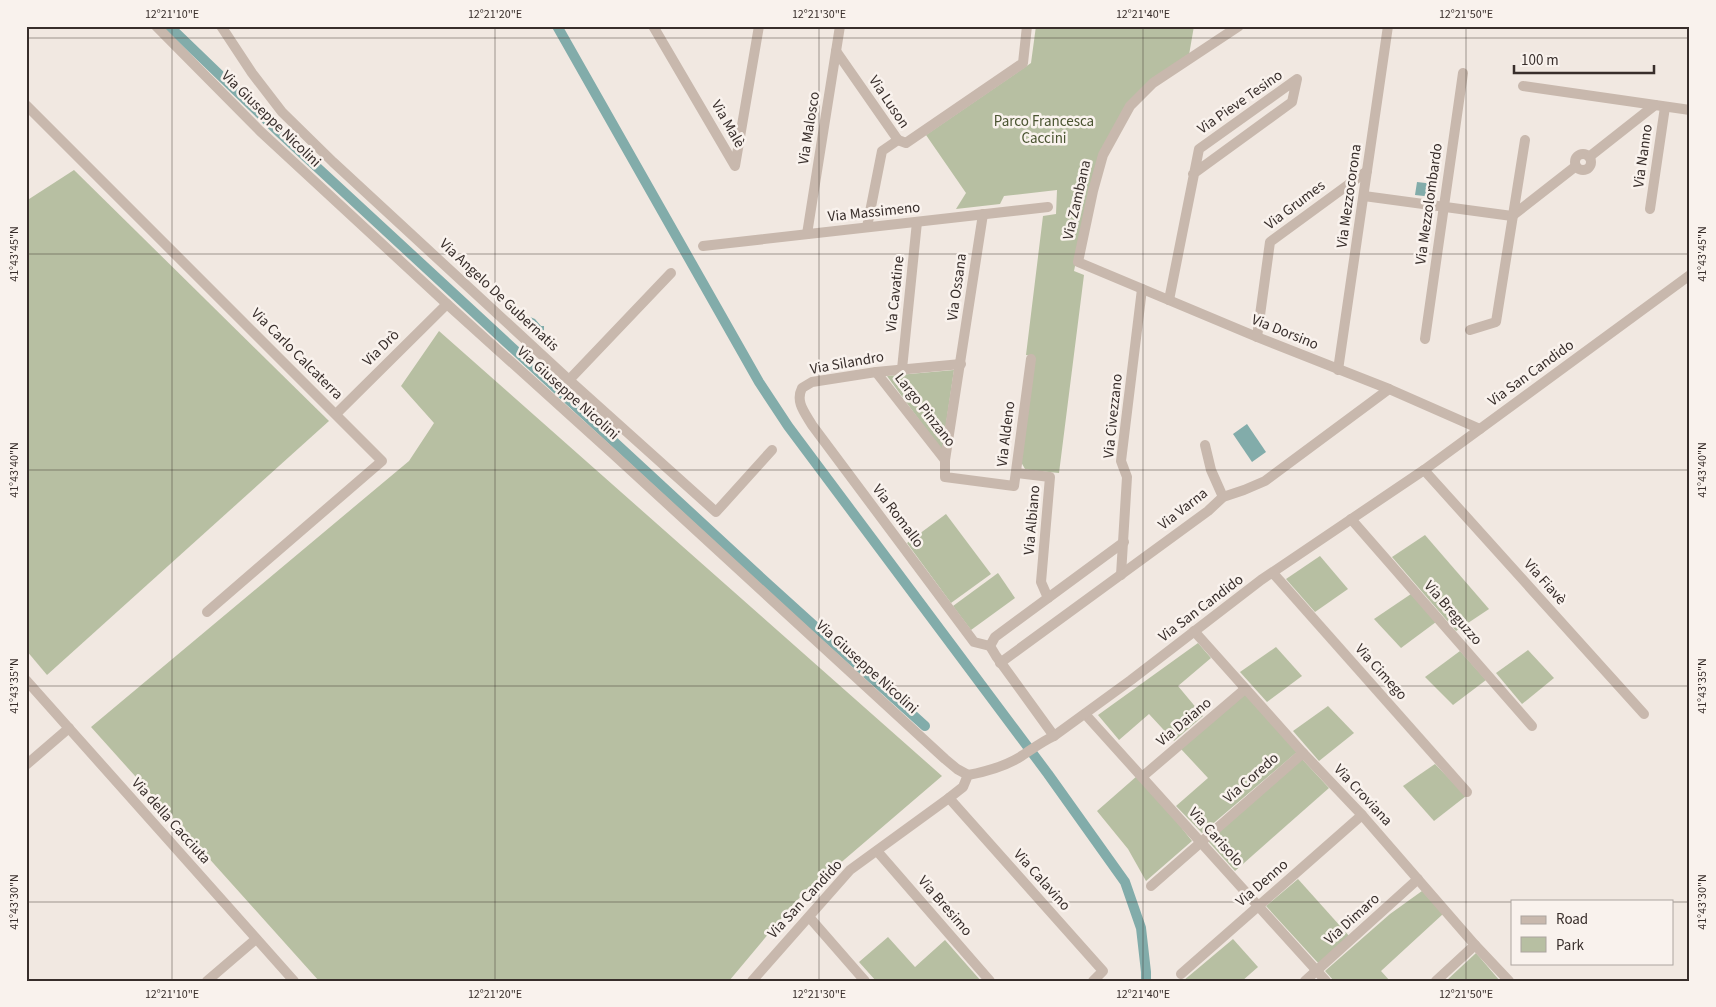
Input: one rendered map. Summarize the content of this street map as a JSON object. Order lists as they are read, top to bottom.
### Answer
{
  "streets": {
    "street": [
      "Via Luson",
      "Via Pieve Tesino",
      "Via Giuseppe Nicolini",
      "Via Malè",
      "Via Malosco",
      "Via Nanno",
      "Via Mezzocorona",
      "Via Zambana",
      "Via Mezzolombardo",
      "Via Grumes",
      "Via Massimeno",
      "Via Ossana",
      "Via Cavatine",
      "Via Angelo De Gubernatis",
      "Via Dorsino",
      "Via Drò",
      "Via Carlo Calcaterra",
      "Via Silandro",
      "Via San Candido",
      "Largo Pinzano",
      "Via Civezzano",
      "Via Aldeno",
      "Via Varna",
      "Via Romallo",
      "Via Albiano",
      "Via Fiavè",
      "Via Breguzzo",
      "Via Cimego",
      "Via Daiano",
      "Via Coredo",
      "Via Croviana",
      "Via della Cacciuta",
      "Via Carisolo",
      "Via Calavino",
      "Via Denno",
      "Via Bresimo",
      "Via Dimaro"
    ]
  },
  "crossings": [
    ["Via Luson", "Via Malosco"],
    ["Via Luson", "Via Massimeno"],
    ["Via Pieve Tesino", "Via Dorsino"],
    ["Via Giuseppe Nicolini", "Via Drò"],
    ["Via Giuseppe Nicolini", "Via San Candido"],
    ["Via Malosco", "Via Massimeno"],
    ["Via Mezzocorona", "Via Grumes"],
    ["Via Mezzocorona", "Via Dorsino"],
    ["Via Zambana", "Via Dorsino"],
    ["Via Grumes", "Via Dorsino"],
    ["Via Massimeno", "Via Ossana"],
    ["Via Massimeno", "Via Cavatine"],
    ["Via Ossana", "Via Silandro"],
    ["Via Ossana", "Largo Pinzano"],
    ["Via Cavatine", "Via Silandro"],
    ["Via Dorsino", "Via San Candido"],
    ["Via Dorsino", "Via Civezzano"],
    ["Via Dorsino", "Via Varna"],
    ["Via Drò", "Via Carlo Calcaterra"],
    ["Via Silandro", "Largo Pinzano"],
    ["Via Silandro", "Via Romallo"],
    ["Via San Candido", "Via Fiavè"],
    ["Via San Candido", "Via Breguzzo"],
    ["Via San Candido", "Via Cimego"],
    ["Via San Candido", "Via Croviana"],
    ["Via San Candido", "Via Carisolo"],
    ["Via San Candido", "Via Calavino"],
    ["Via San Candido", "Via Bresimo"],
    ["Largo Pinzano", "Via Aldeno"],
    ["Via Civezzano", "Via Varna"],
    ["Via Aldeno", "Via Albiano"],
    ["Via Daiano", "Via Croviana"],
    ["Via Daiano", "Via Carisolo"],
    ["Via Coredo", "Via Croviana"],
    ["Via Coredo", "Via Carisolo"],
    ["Via Croviana", "Via Denno"],
    ["Via Croviana", "Via Dimaro"],
    ["Via Carisolo", "Via Denno"],
    ["Via Carisolo", "Via Dimaro"]
  ],
  "parks": ["Parco Francesca Caccini"],
  "legend": ["Road", "Park"],
  "scale_bar": "100 m",
  "coordinates": [
    "12°21'10\"E",
    "12°21'20\"E",
    "12°21'30\"E",
    "12°21'40\"E",
    "12°21'50\"E",
    "41°43'45\"N",
    "41°43'40\"N",
    "41°43'35\"N",
    "41°43'30\"N"
  ]
}
